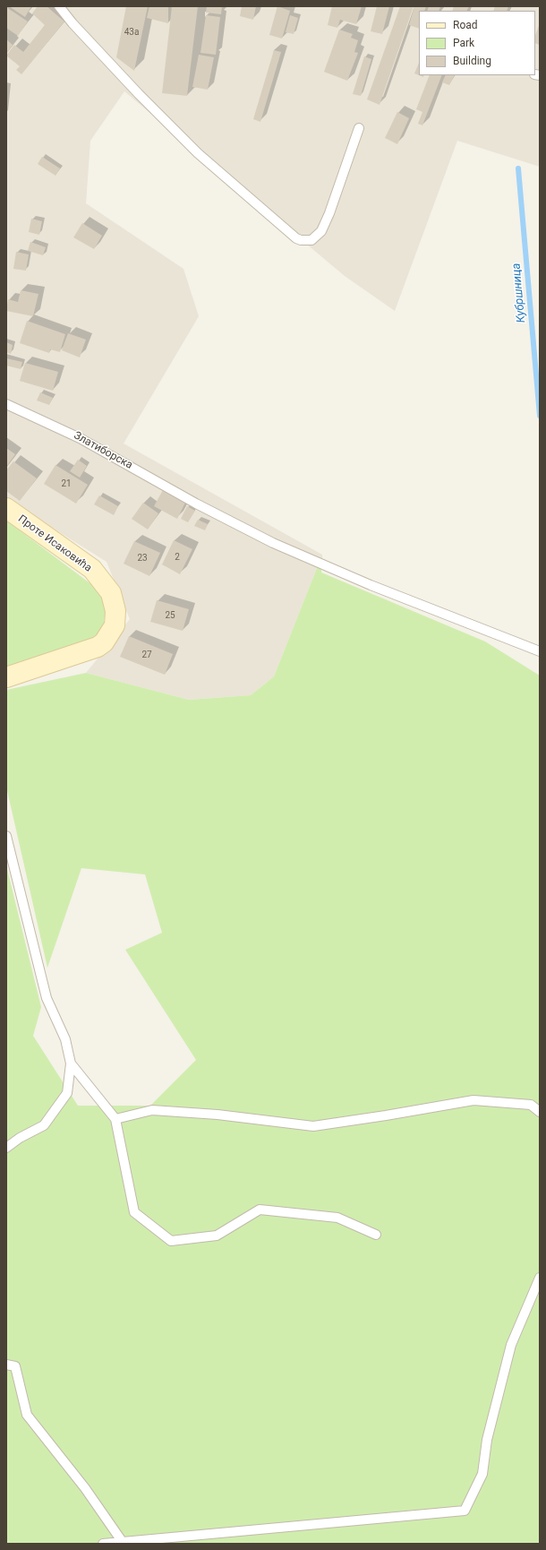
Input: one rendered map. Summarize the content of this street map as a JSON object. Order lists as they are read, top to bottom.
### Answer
{
  "streets": {
    "street": ["Проте Исаковића"],
    "lane": ["Златиборска"]
  },
  "water": ["Кубршница"],
  "house_numbers": [
    "43a",
    "21",
    "2",
    "23",
    "25",
    "27"
  ],
  "legend": ["Road", "Park", "Building"]
}
